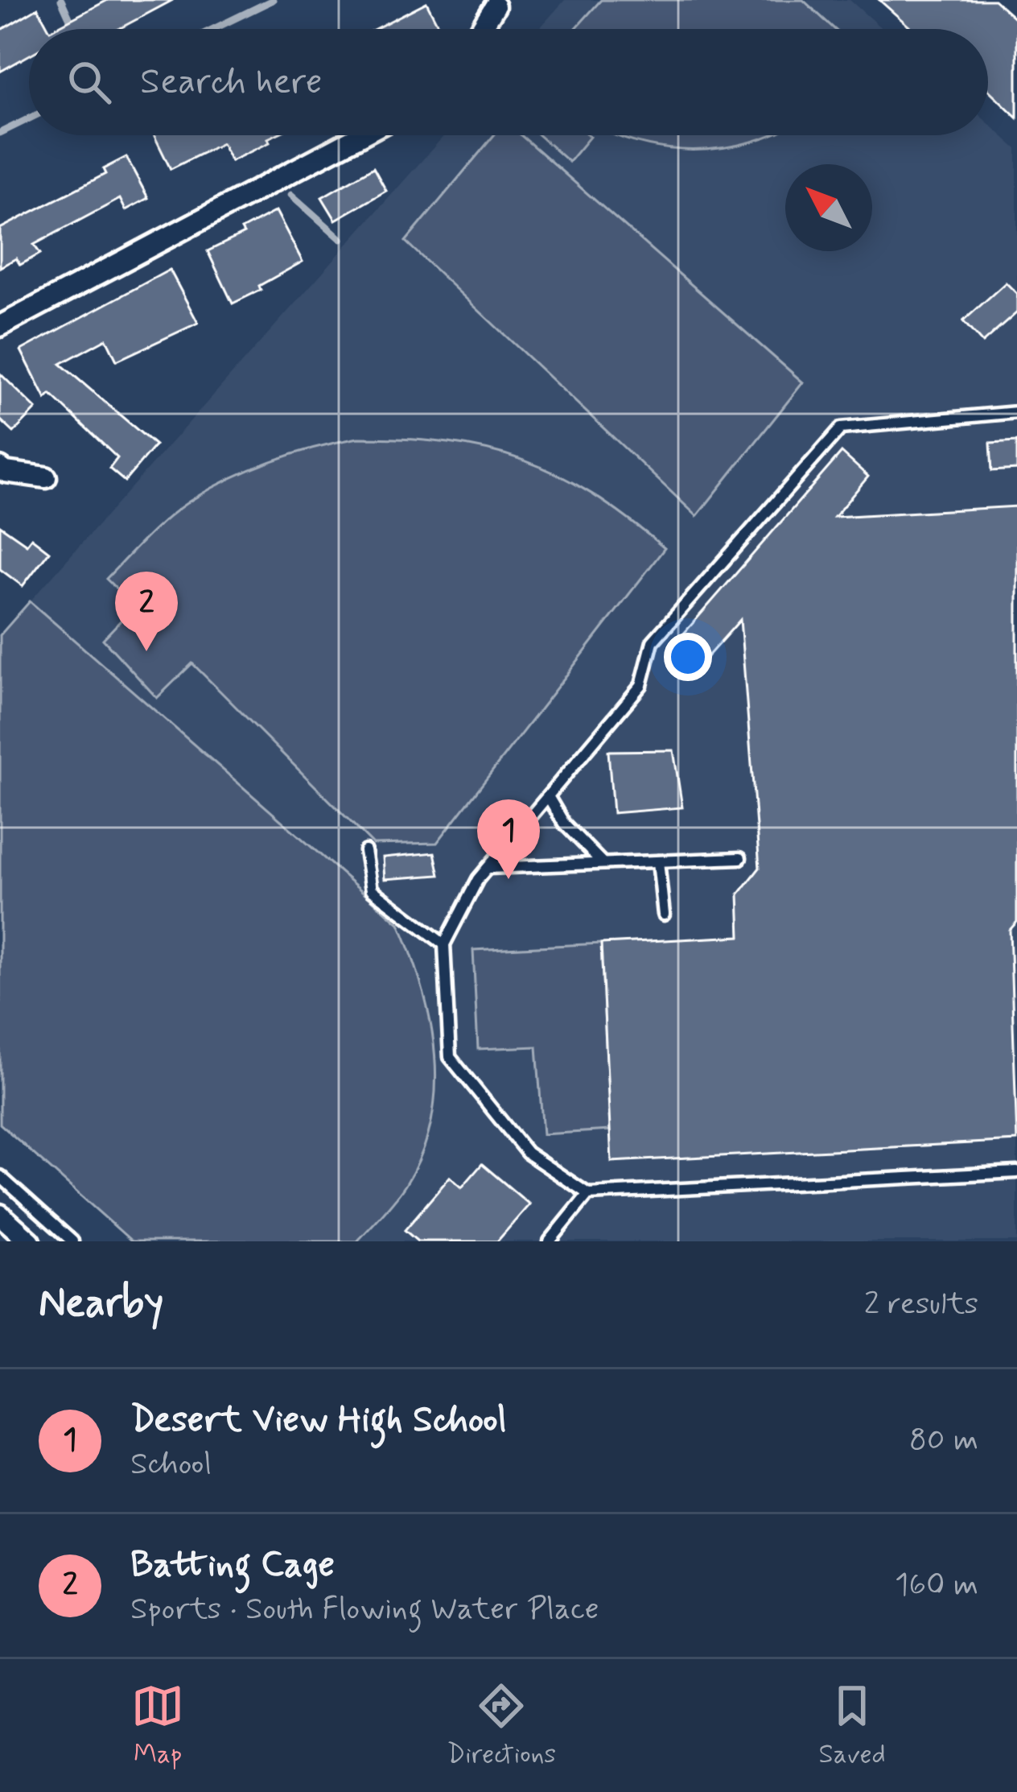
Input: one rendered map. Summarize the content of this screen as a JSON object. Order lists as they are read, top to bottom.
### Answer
{
  "north": "top left",
  "page": {
    "search": "Search here",
    "pins": ["2", "1"],
    "heading": ["Nearby", "2 results"],
    "list": [
      {
        "mark": "1",
        "name": "Desert View High School",
        "note": "School",
        "value": "80 m"
      },
      {
        "mark": "2",
        "name": "Batting Cage",
        "note": "Sports · South Flowing Water Place",
        "value": "160 m"
      }
    ],
    "nav": ["Map", "Directions", "Saved"]
  }
}
